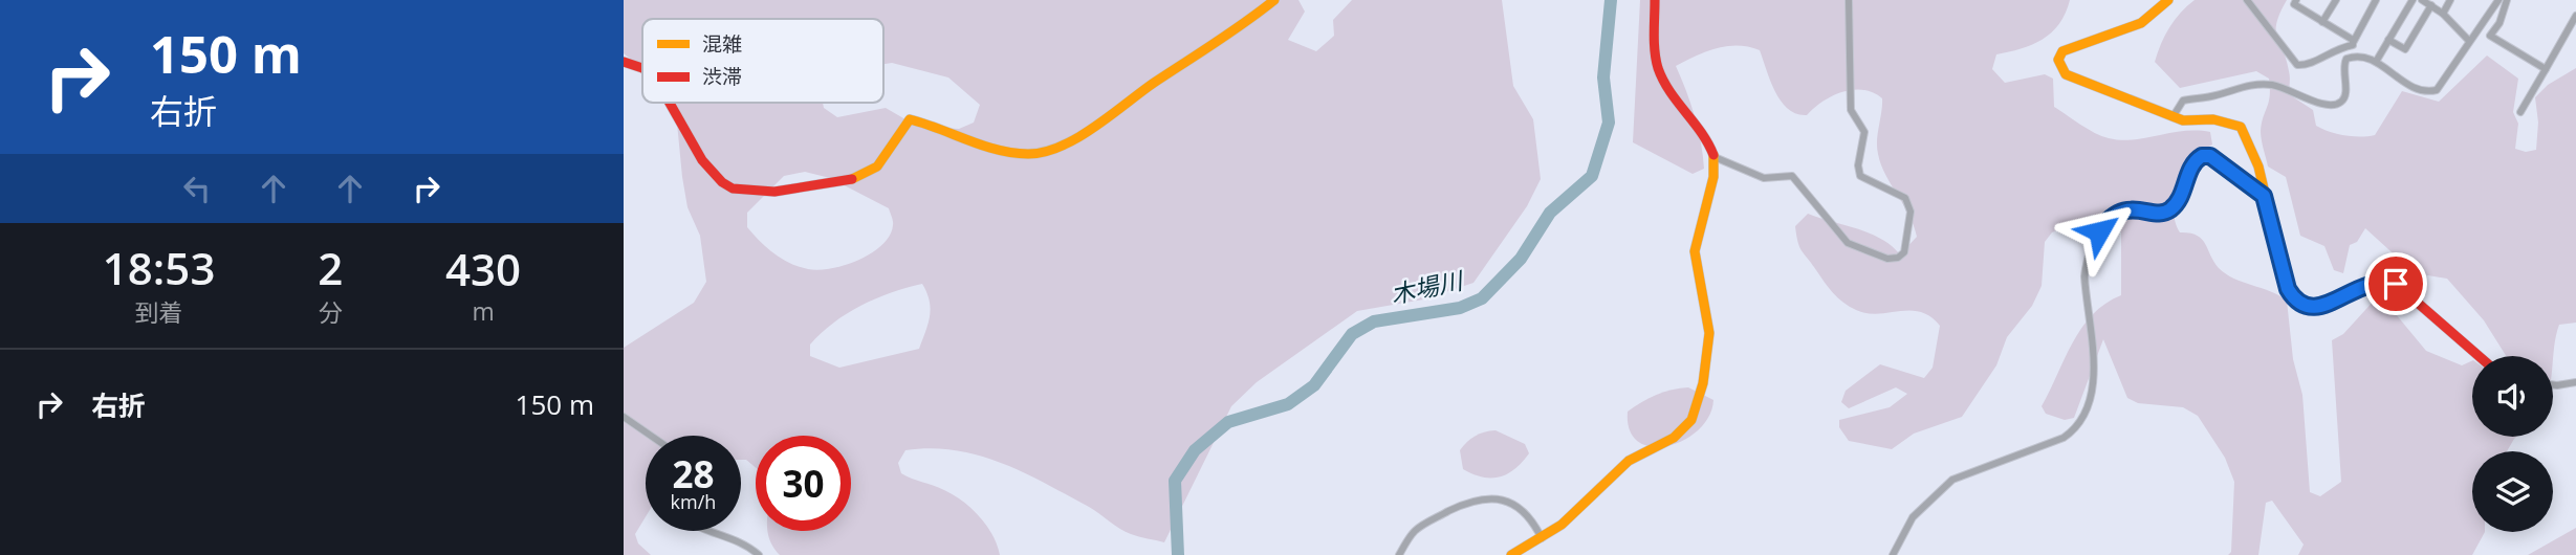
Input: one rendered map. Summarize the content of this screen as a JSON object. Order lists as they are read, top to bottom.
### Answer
{
  "water": ["木場川"],
  "legend": ["混雑", "渋滞"],
  "page": {
    "turn": ["150 m", "右折"],
    "eta": [
      "18:53",
      "到着",
      "2",
      "分",
      "430",
      "m"
    ],
    "list": [
      {
        "name": "右折",
        "value": "150 m"
      }
    ],
    "speed": "28 km/h",
    "limit": "30"
  }
}
